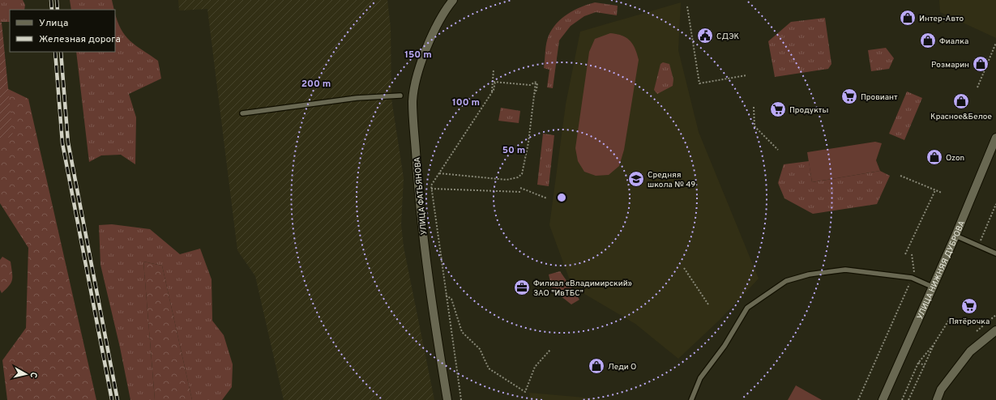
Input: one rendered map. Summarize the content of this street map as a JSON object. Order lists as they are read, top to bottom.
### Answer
{
  "streets": {
    "street": ["УЛИЦА ФАТЬЯНОВА", "УЛИЦА НИЖНЯЯ ДУБРОВА"]
  },
  "places": {
    "shop": [
      "Интер-Авто",
      "Фиалка",
      "Розмарин",
      "Красное&Белое",
      "Ozon",
      "Леди О"
    ],
    "public building": ["СДЭК"],
    "supermarket": ["Провиант", "Продукты", "Пятёрочка"],
    "school or university": ["Средняя школа № 49"],
    "office": ["Филиал «Владимирский» ЗАО \"ИвТБС\""]
  },
  "legend": ["Улица", "Железная дорога"],
  "north": "right",
  "rings": [
    "150 m",
    "200 m",
    "100 m",
    "50 m"
  ]
}
